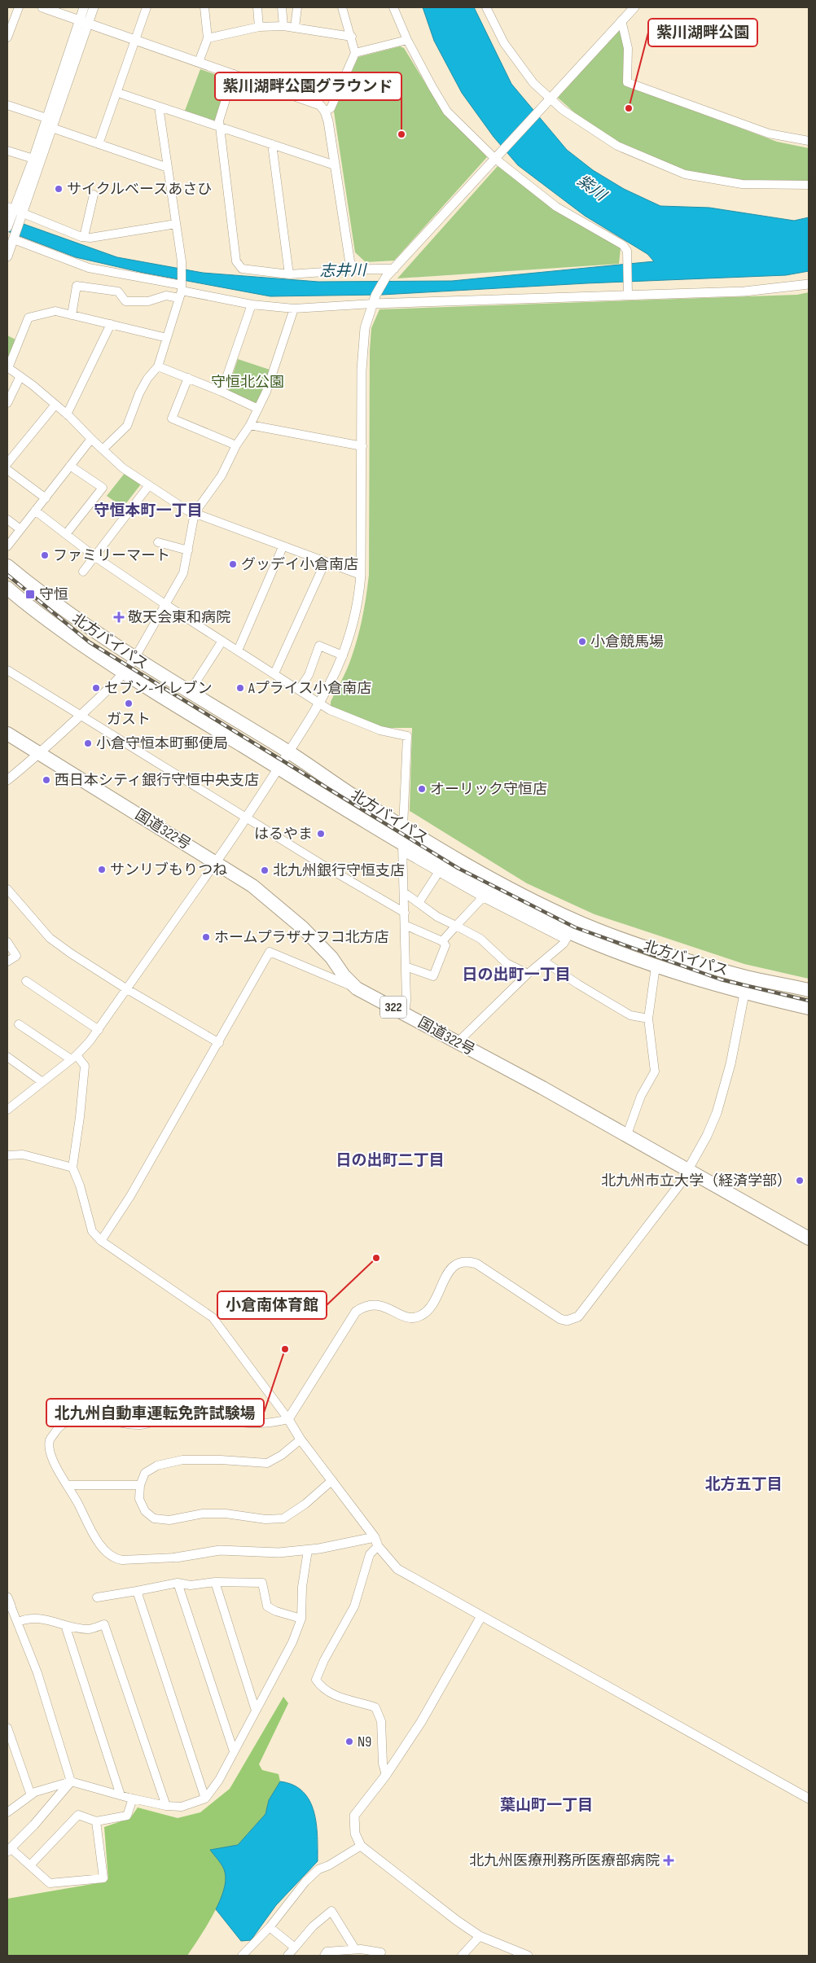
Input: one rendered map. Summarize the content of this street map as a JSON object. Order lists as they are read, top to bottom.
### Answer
{
  "streets": {
    "highway": ["北方バイパス", "国道322号", "322"]
  },
  "districts": [
    "守恒本町一丁目",
    "日の出町一丁目",
    "日の出町二丁目",
    "北方五丁目",
    "葉山町一丁目"
  ],
  "water": ["紫川", "志井川"],
  "parks": ["守恒北公園"],
  "places": {
    "other": [
      "紫川湖畔公園",
      "紫川湖畔公園グラウンド",
      "サイクルベースあさひ",
      "ファミリーマート",
      "グッデイ小倉南店",
      "小倉競馬場",
      "セブン-イレブン",
      "Aプライス小倉南店",
      "ガスト",
      "小倉守恒本町郵便局",
      "西日本シティ銀行守恒中央支店",
      "オーリック守恒店",
      "はるやま",
      "サンリブもりつね",
      "北九州銀行守恒支店",
      "ホームプラザナフコ北方店",
      "北九州市立大学（経済学部）",
      "小倉南体育館",
      "北九州自動車運転免許試験場",
      "N9"
    ],
    "transit": ["守恒"],
    "health": ["敬天会東和病院", "北九州医療刑務所医療部病院"]
  }
}
